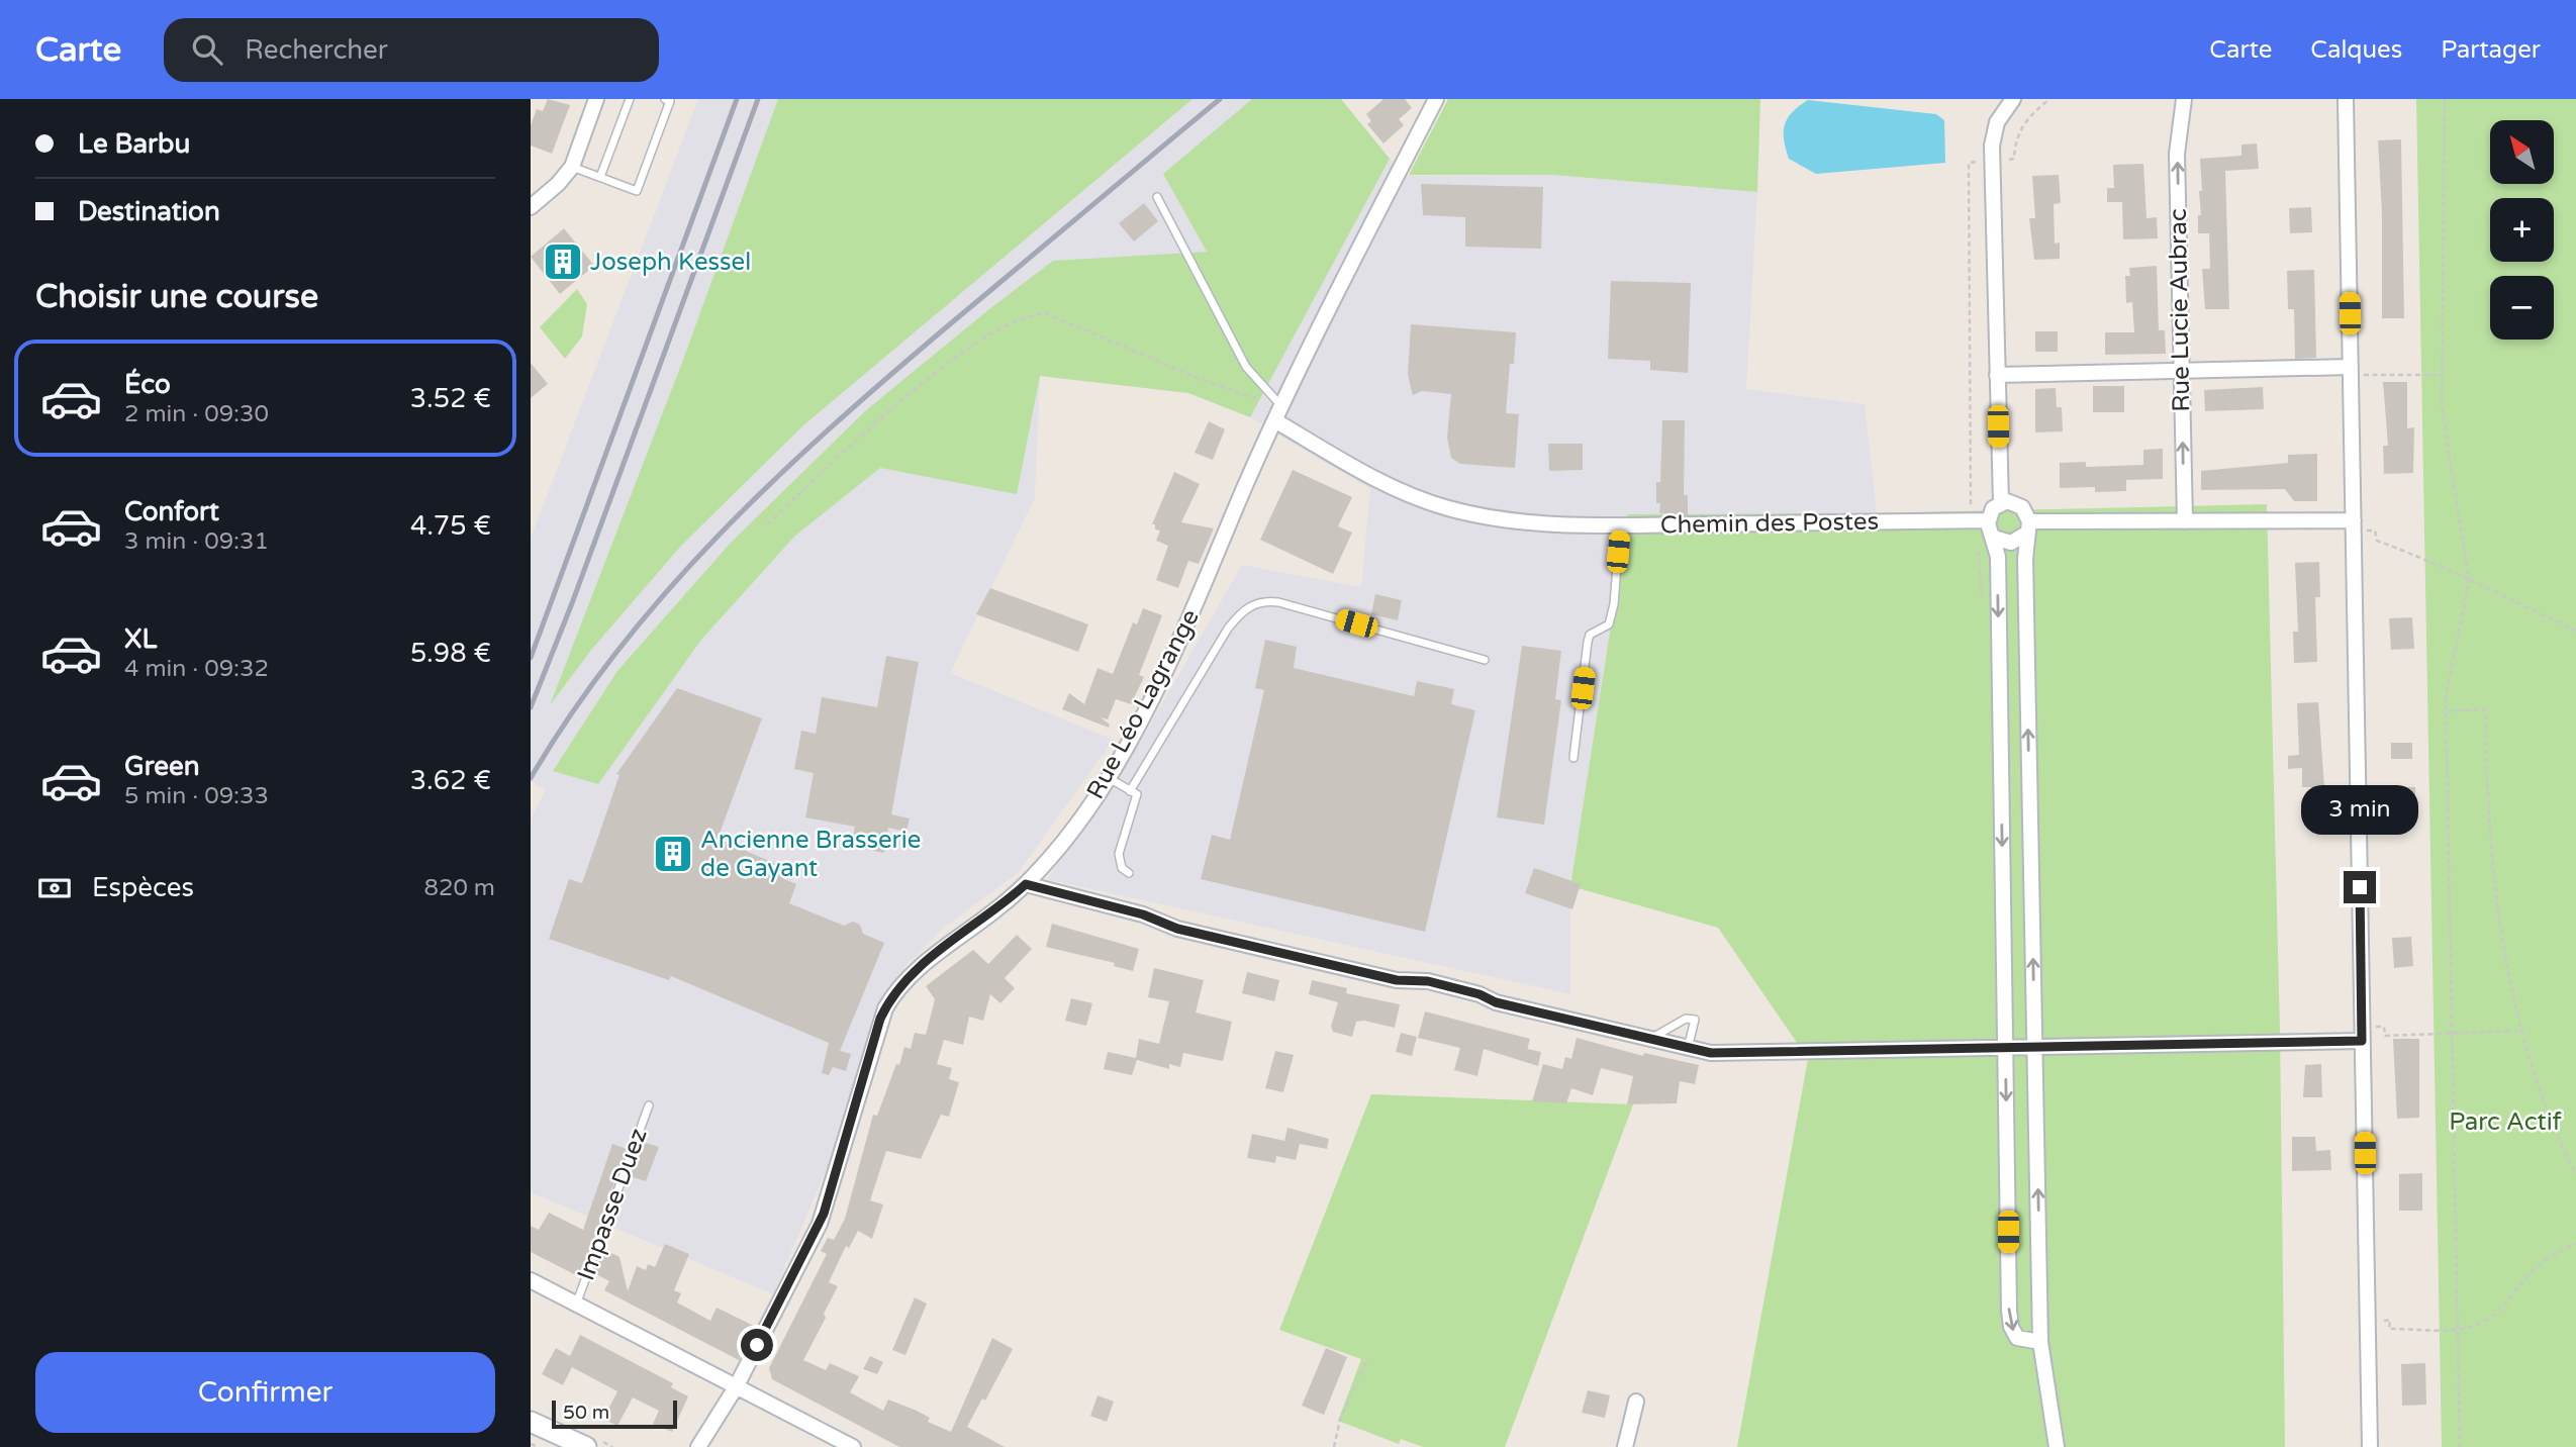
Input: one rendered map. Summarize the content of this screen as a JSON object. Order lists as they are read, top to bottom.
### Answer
{
  "streets": {
    "street": ["Rue Lucie Aubrac", "Chemin des Postes", "Rue Léo Lagrange"],
    "lane": ["Impasse Duez"]
  },
  "crossings": [
    ["Chemin des Postes", "Rue Léo Lagrange"]
  ],
  "one_way": ["Rue Lucie Aubrac"],
  "parks": ["Parc Actif"],
  "places": {
    "building": ["Joseph Kessel", "Ancienne Brasserie de Gayant"]
  },
  "scale_bar": "50 m",
  "north": "top left",
  "page": {
    "header": "Carte",
    "search": "Rechercher",
    "nav": ["Carte", "Calques", "Partager"],
    "banner": ["Le Barbu", "Destination"],
    "map_buttons": ["+", "−"],
    "heading": "Choisir une course",
    "list": [
      {
        "name": "Éco",
        "note": "2 min · 09:30",
        "value": "3.52 €"
      },
      {
        "name": "Confort",
        "note": "3 min · 09:31",
        "value": "4.75 €"
      },
      {
        "name": "XL",
        "note": "4 min · 09:32",
        "value": "5.98 €"
      },
      {
        "name": "Green",
        "note": "5 min · 09:33",
        "value": "3.62 €"
      }
    ],
    "bubble": "3 min",
    "pay": ["Espèces", "820 m"],
    "buttons": "Confirmer",
    "scale": "50 m"
  }
}
